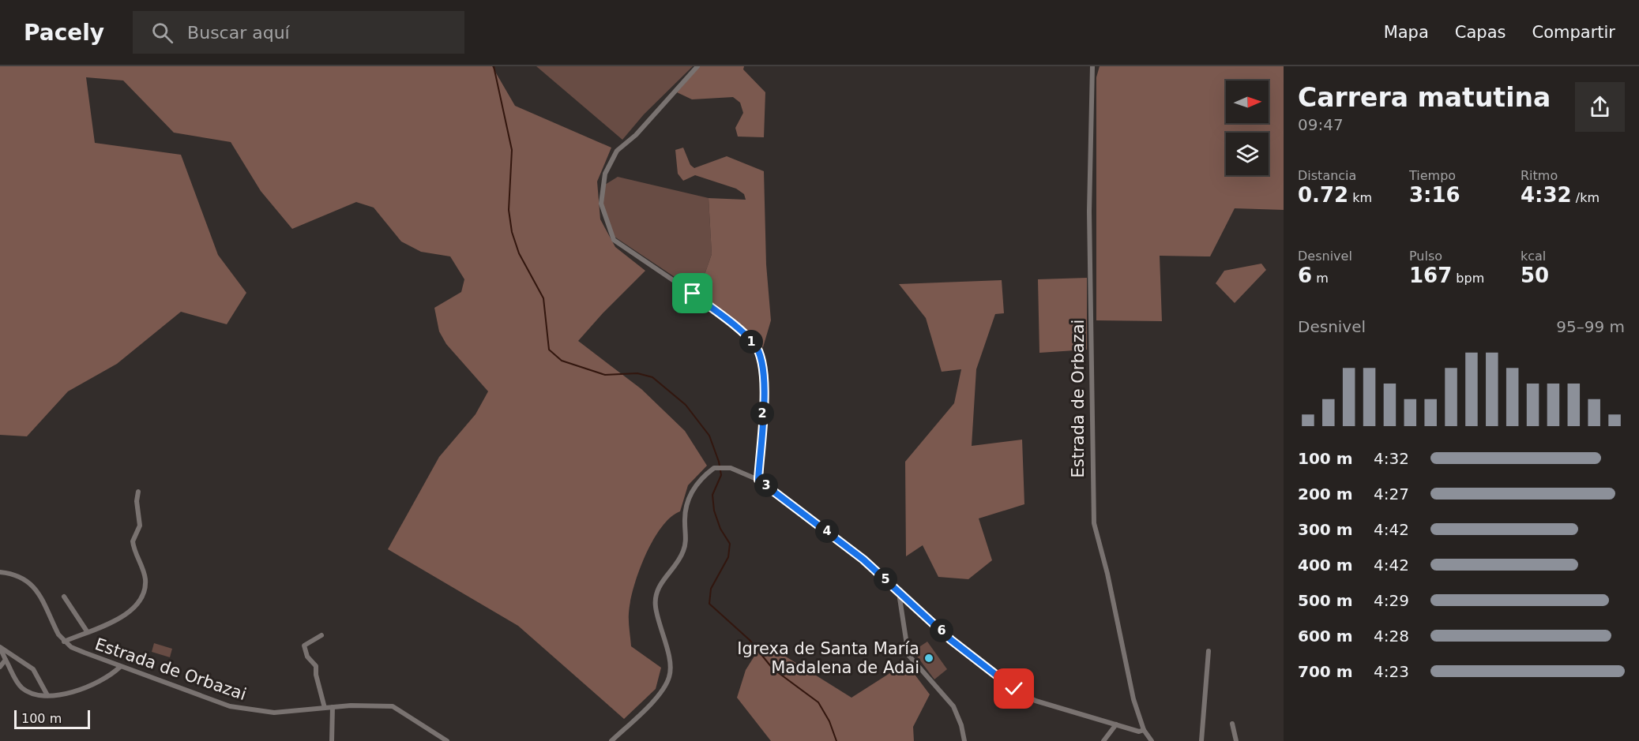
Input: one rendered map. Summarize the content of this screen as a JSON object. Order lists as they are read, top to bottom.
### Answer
{
  "streets": {
    "street": ["Estrada de Orbazai"]
  },
  "places": ["Igrexa de Santa María Madalena de Adai"],
  "scale_bar": "100 m",
  "north": "right",
  "page": {
    "header": "Pacely",
    "search": "Buscar aquí",
    "nav": ["Mapa", "Capas", "Compartir"],
    "heading": ["Carrera matutina", "09:47"],
    "stats": [
      ["Distancia", "0.72 km"],
      ["Tiempo", "3:16"],
      ["Ritmo", "4:32 /km"],
      ["Desnivel", "6 m"],
      ["Pulso", "167 bpm"],
      ["kcal", "50"]
    ],
    "chart": ["Desnivel", "95–99 m"],
    "pins": [
      "1",
      "2",
      "3",
      "4",
      "5",
      "6"
    ],
    "list": [
      {
        "name": "100 m",
        "note": "4:32"
      },
      {
        "name": "200 m",
        "note": "4:27"
      },
      {
        "name": "300 m",
        "note": "4:42"
      },
      {
        "name": "400 m",
        "note": "4:42"
      },
      {
        "name": "500 m",
        "note": "4:29"
      },
      {
        "name": "600 m",
        "note": "4:28"
      },
      {
        "name": "700 m",
        "note": "4:23"
      }
    ],
    "scale": "100 m"
  }
}
